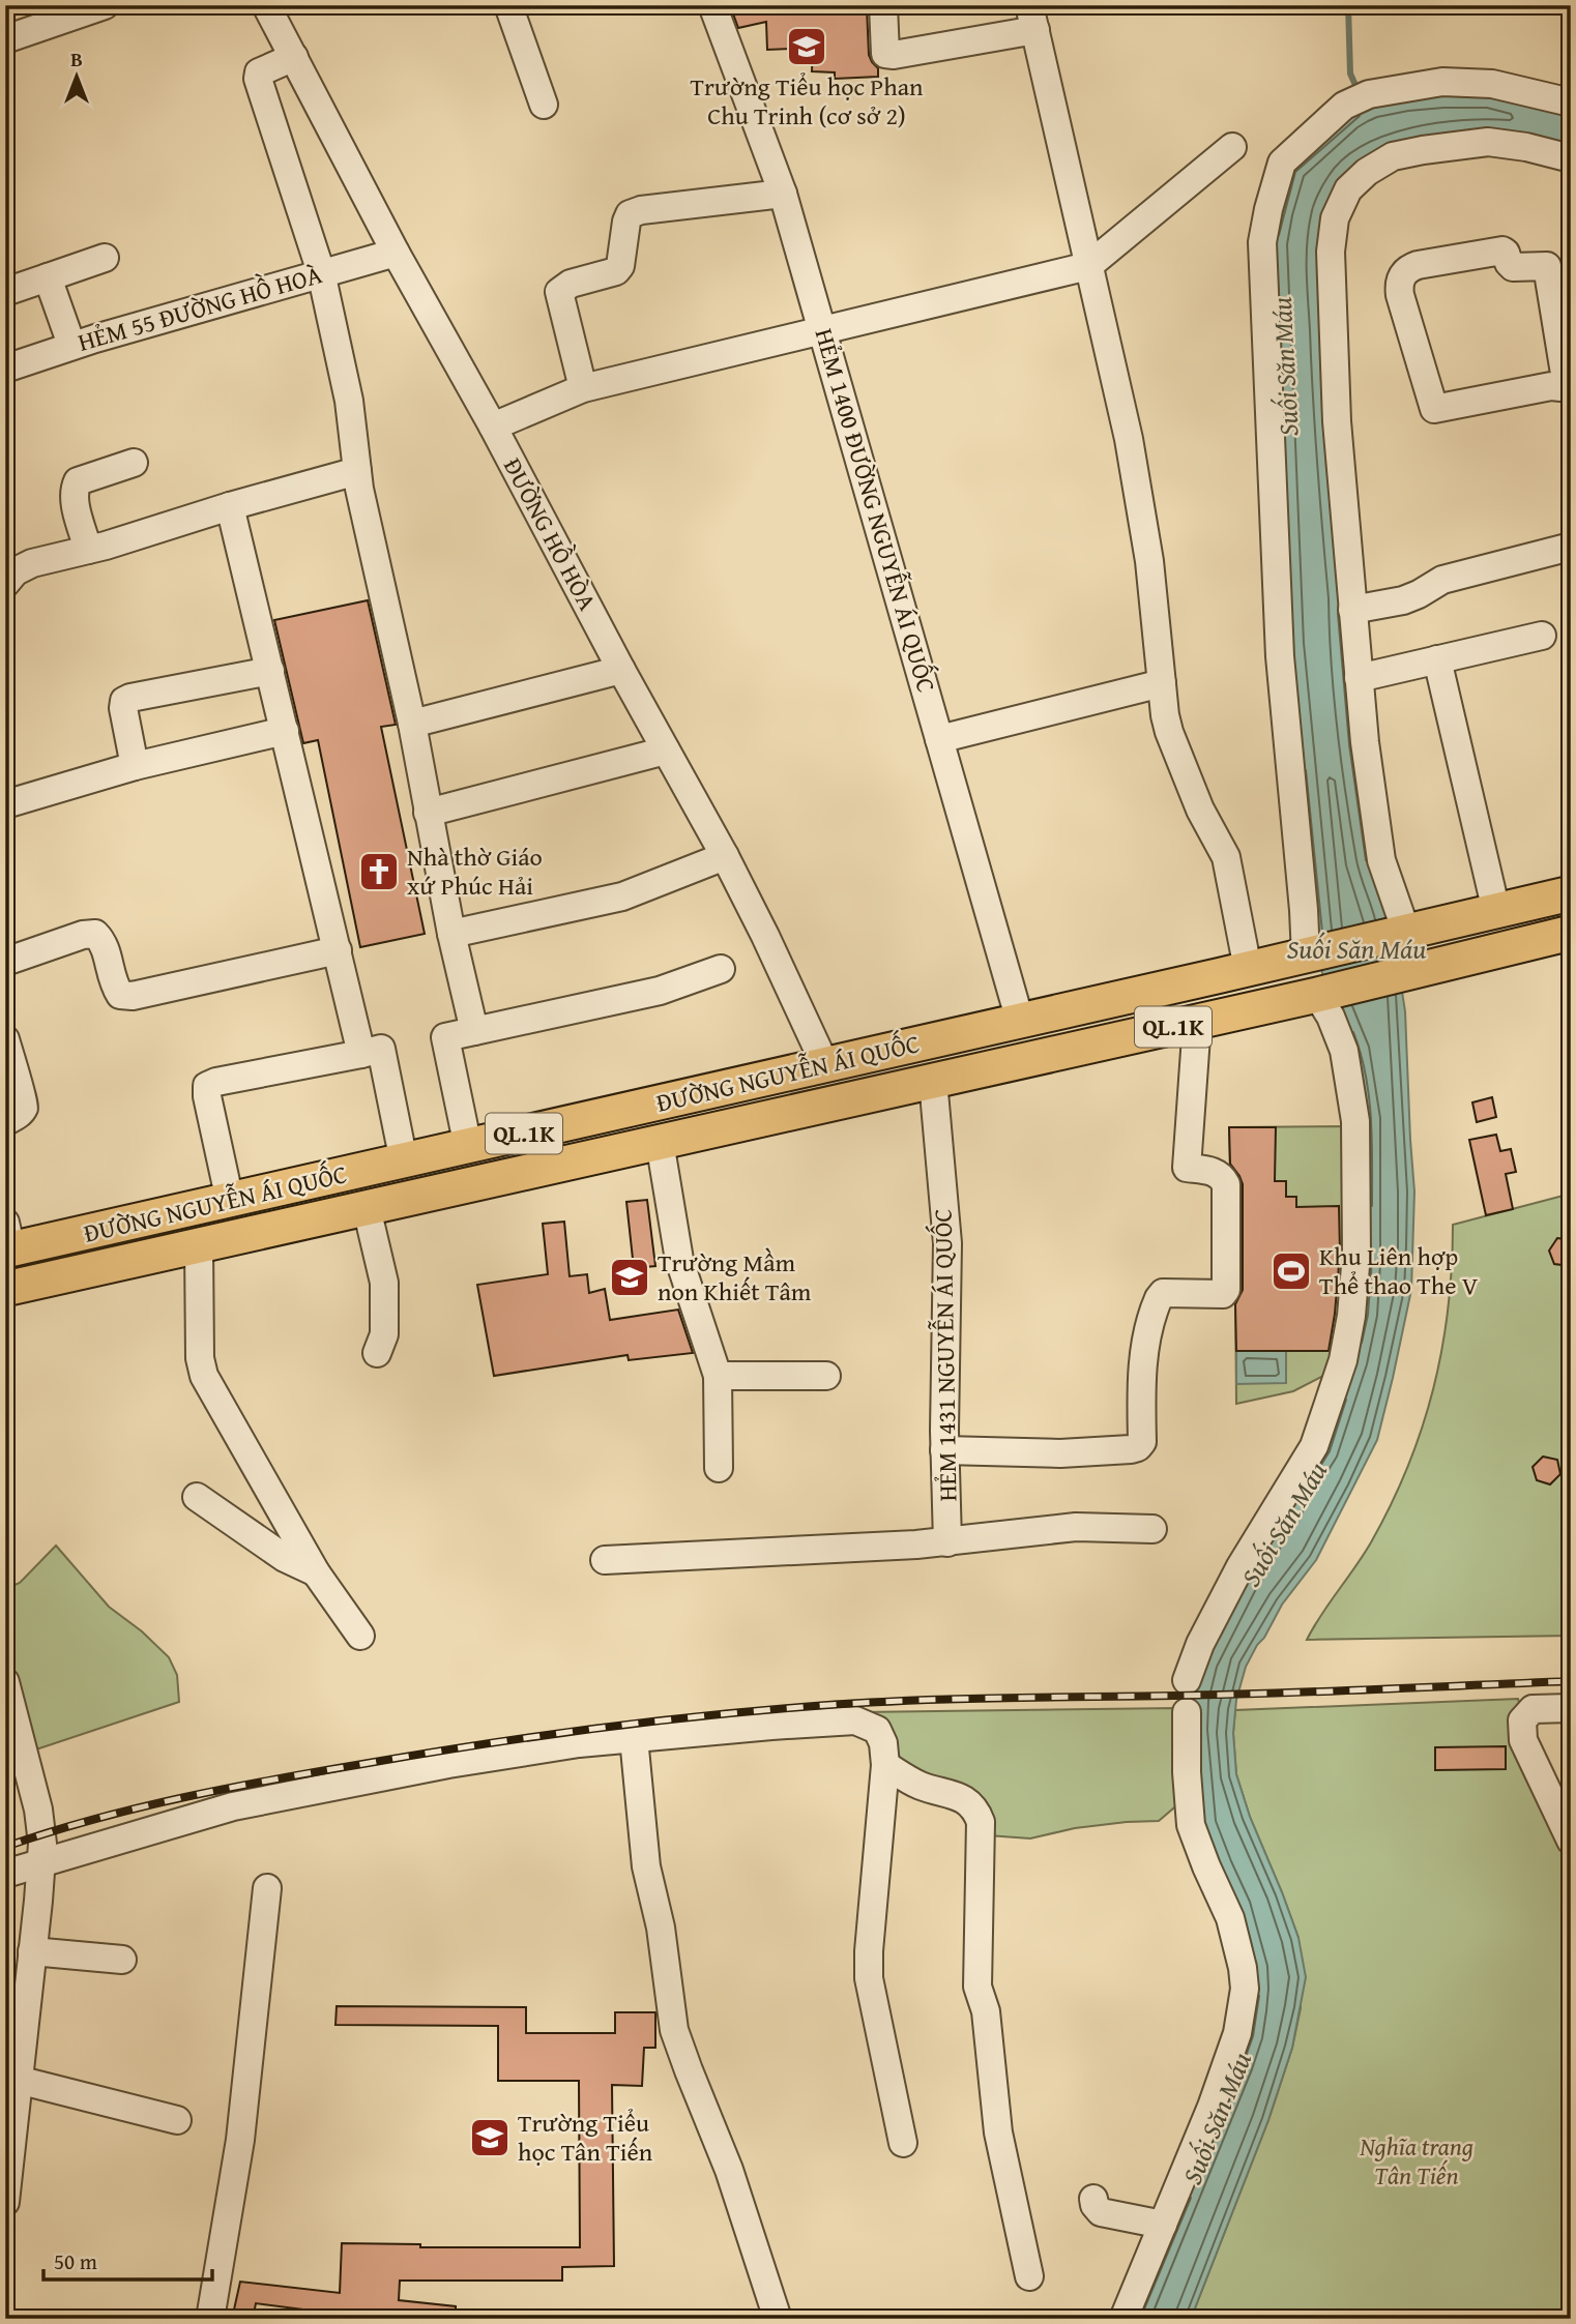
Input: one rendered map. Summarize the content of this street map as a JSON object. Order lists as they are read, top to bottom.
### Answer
{
  "streets": {
    "main road": ["QL.1K", "ĐƯỜNG NGUYỄN ÁI QUỐC"],
    "street": [
      "HẺM 55 ĐƯỜNG HỒ HOÀ",
      "HẺM 1400 ĐƯỜNG NGUYỄN ÁI QUỐC",
      "ĐƯỜNG HỒ HÒA",
      "HẺM 1431 NGUYỄN ÁI QUỐC"
    ]
  },
  "crossings": [
    ["HẺM 55 ĐƯỜNG HỒ HOÀ", "ĐƯỜNG HỒ HÒA"],
    ["HẺM 1400 ĐƯỜNG NGUYỄN ÁI QUỐC", "ĐƯỜNG NGUYỄN ÁI QUỐC"],
    ["ĐƯỜNG HỒ HÒA", "ĐƯỜNG NGUYỄN ÁI QUỐC"],
    ["ĐƯỜNG NGUYỄN ÁI QUỐC", "HẺM 1431 NGUYỄN ÁI QUỐC"]
  ],
  "water": ["Suối Săn Máu"],
  "parks": ["Nghĩa trang Tân Tiến"],
  "places": {
    "school or university": ["Trường Tiểu học Phan Chu Trinh (cơ sở 2)", "Trường Mầm non Khiết Tâm", "Trường Tiểu học Tân Tiến"],
    "church": ["Nhà thờ Giáo xứ Phúc Hải"],
    "sports": ["Khu Liên hợp Thể thao The V"]
  },
  "scale_bar": "50 m",
  "north": "top"
}
